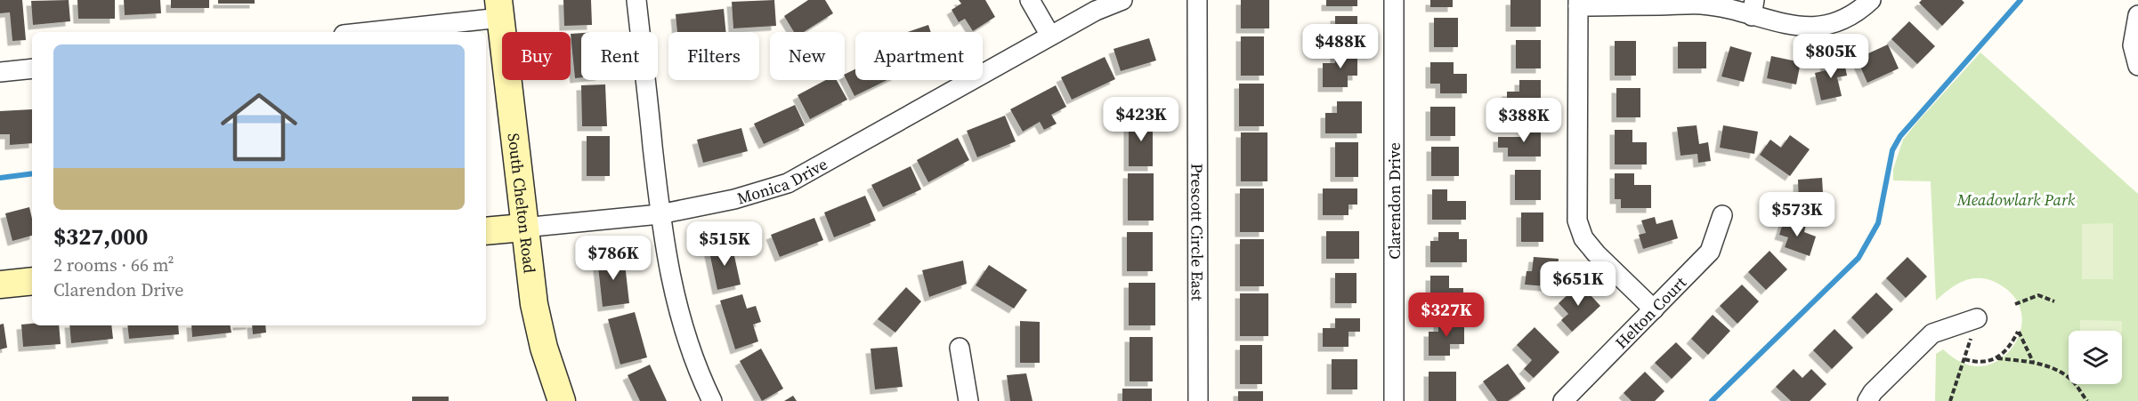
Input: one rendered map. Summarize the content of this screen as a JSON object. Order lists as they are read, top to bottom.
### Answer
{
  "streets": {
    "main road": ["Monica Drive", "South Chelton Road"],
    "street": ["Clarendon Drive", "Prescott Circle East", "Helton Court"]
  },
  "crossings": [
    ["Monica Drive", "South Chelton Road"]
  ],
  "parks": ["Meadowlark Park"],
  "page": {
    "price": [
      "$488K",
      "$805K",
      "$423K",
      "$388K",
      "$573K",
      "$515K",
      "$786K",
      "$651K",
      "$327K"
    ],
    "chip": [
      "Buy",
      "Rent",
      "Filters",
      "New",
      "Apartment"
    ],
    "list": [
      {
        "name": "$327,000",
        "note": "2 rooms · 66 m² · Clarendon Drive"
      }
    ]
  }
}
